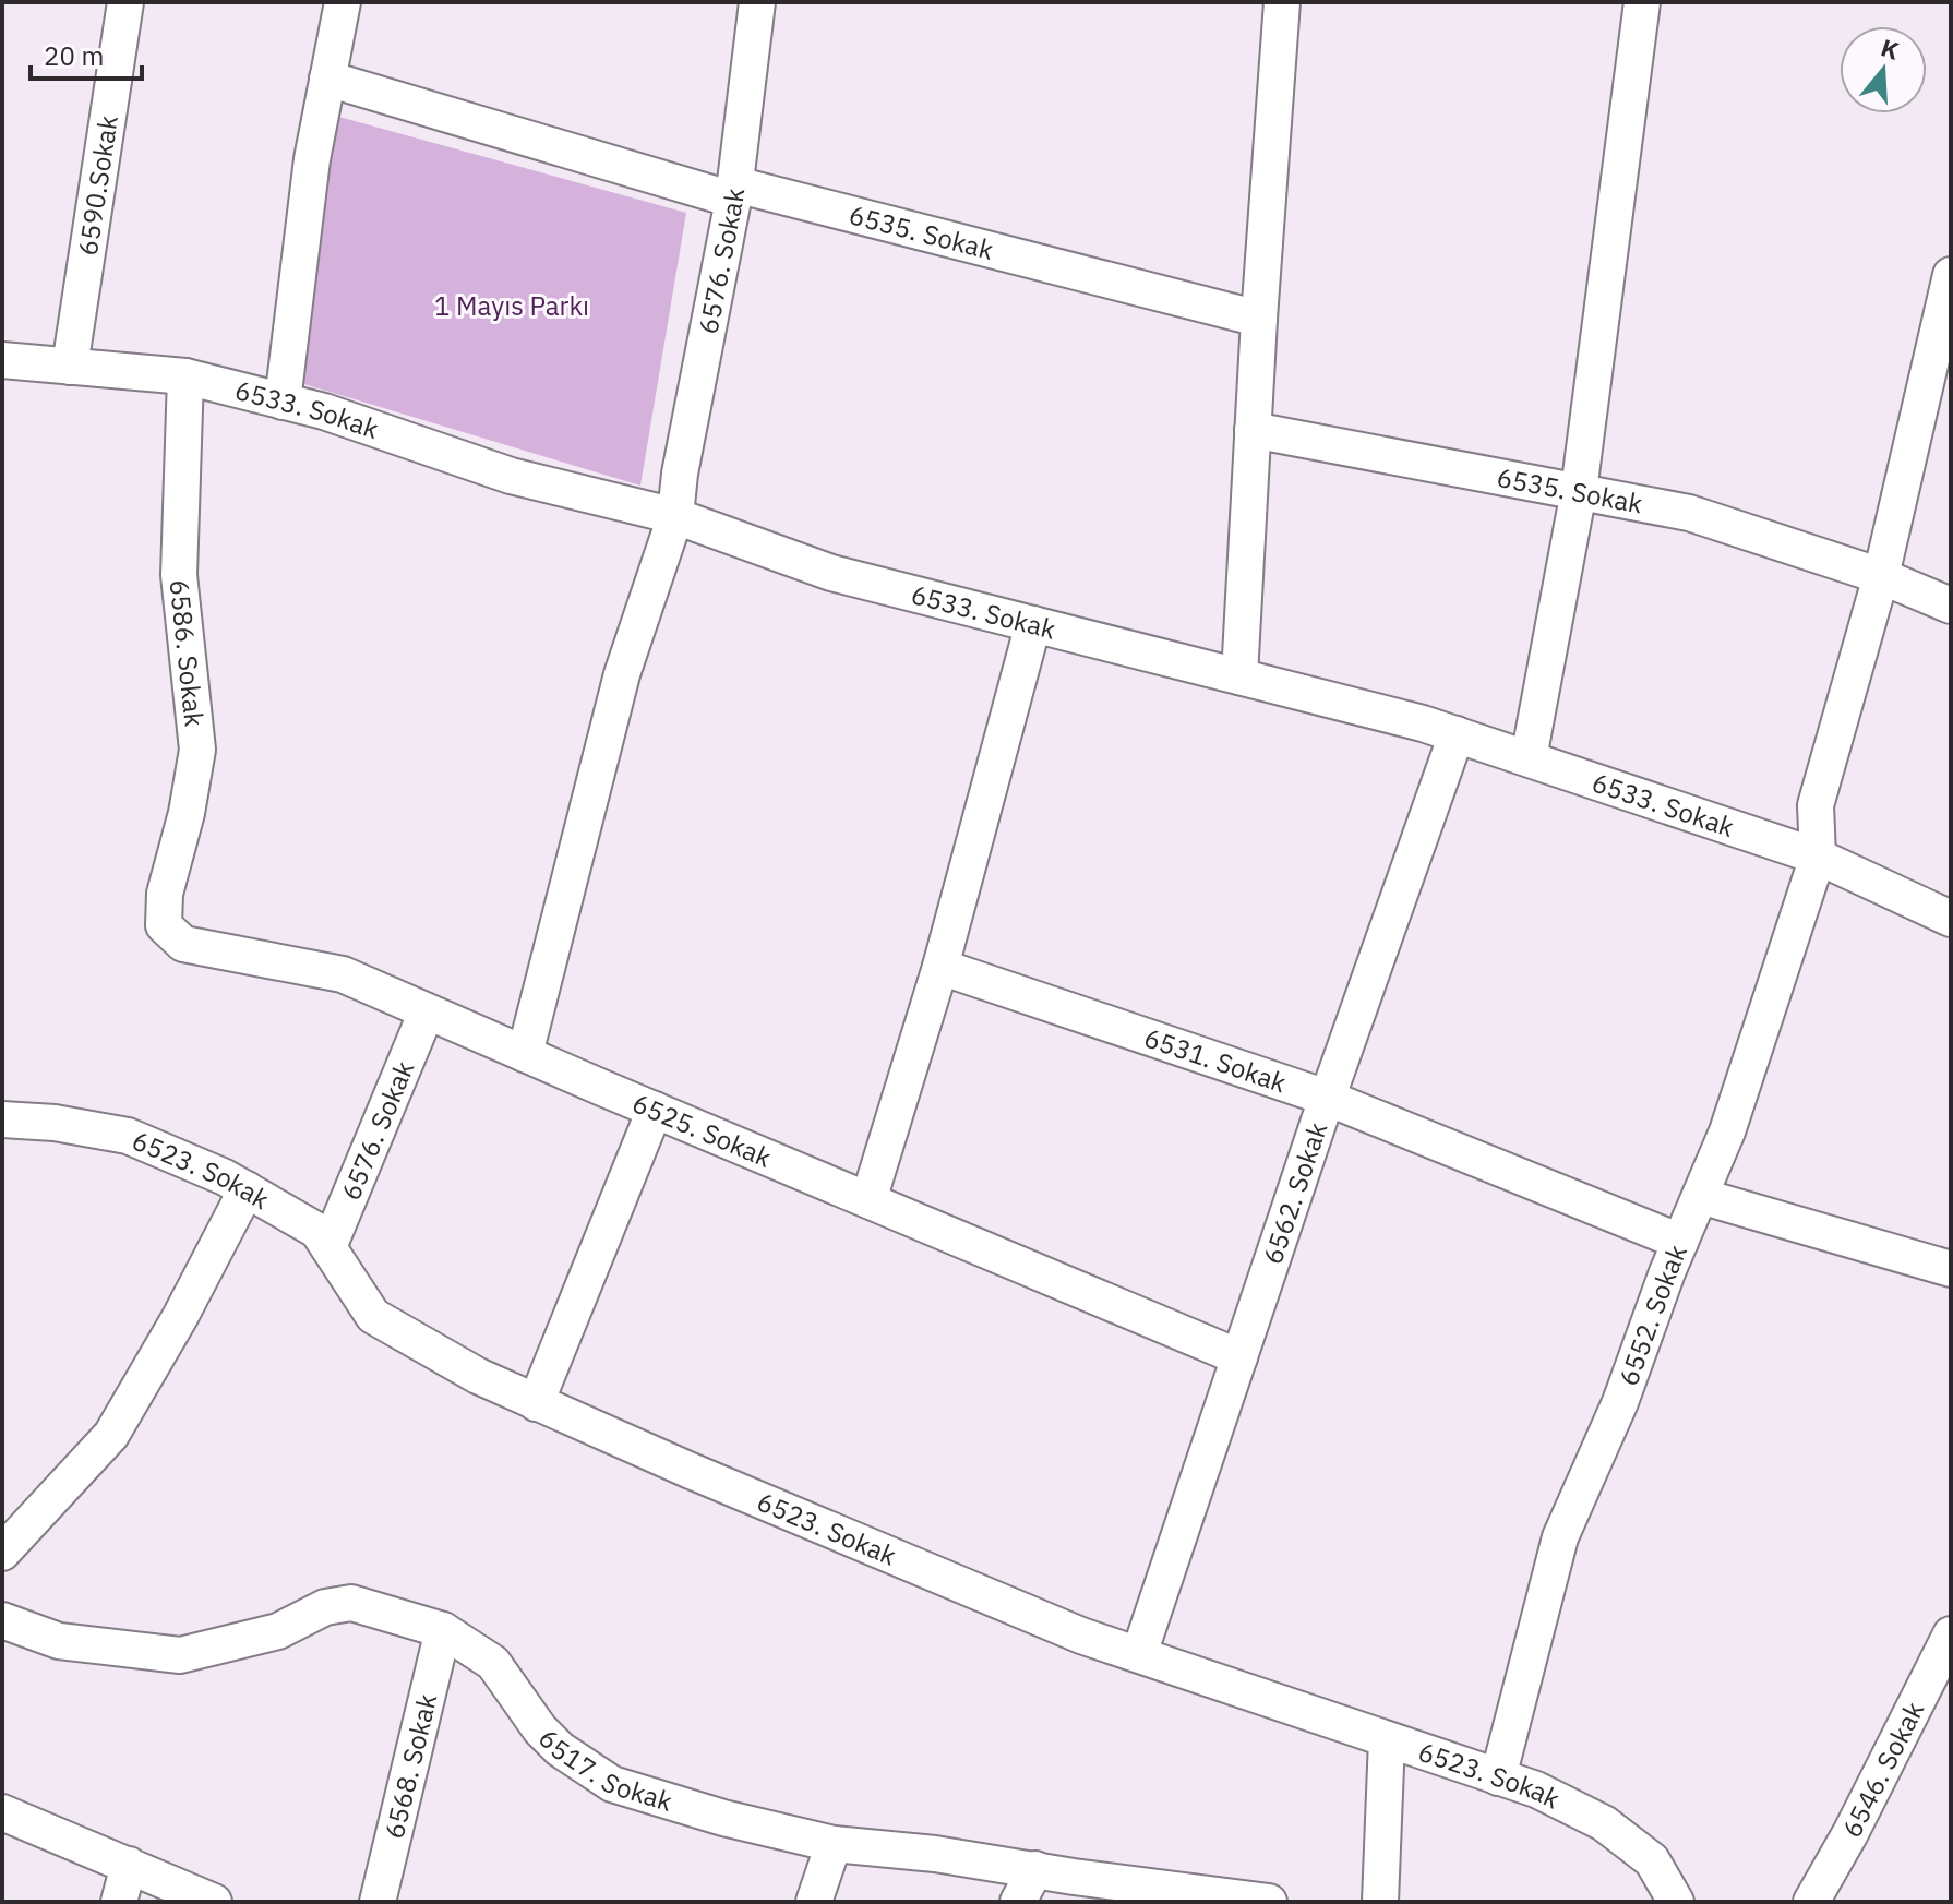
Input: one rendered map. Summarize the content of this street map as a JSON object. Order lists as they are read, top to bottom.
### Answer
{
  "streets": {
    "street": [
      "6590.Sokak",
      "6535. Sokak",
      "6576. Sokak",
      "6533. Sokak",
      "6586. Sokak",
      "6531. Sokak",
      "6525. Sokak",
      "6523. Sokak",
      "6562. Sokak",
      "6552. Sokak",
      "6568. Sokak",
      "6517. Sokak",
      "6546. Sokak"
    ]
  },
  "crossings": [
    ["6590.Sokak", "6533. Sokak"],
    ["6535. Sokak", "6576. Sokak"],
    ["6576. Sokak", "6533. Sokak"],
    ["6576. Sokak", "6525. Sokak"],
    ["6576. Sokak", "6523. Sokak"],
    ["6533. Sokak", "6586. Sokak"],
    ["6533. Sokak", "6562. Sokak"],
    ["6533. Sokak", "6552. Sokak"],
    ["6586. Sokak", "6525. Sokak"],
    ["6531. Sokak", "6562. Sokak"],
    ["6531. Sokak", "6552. Sokak"],
    ["6525. Sokak", "6562. Sokak"],
    ["6523. Sokak", "6562. Sokak"],
    ["6523. Sokak", "6552. Sokak"],
    ["6568. Sokak", "6517. Sokak"]
  ],
  "parks": ["1 Mayıs Parkı"],
  "scale_bar": "20 m",
  "north": "top"
}
